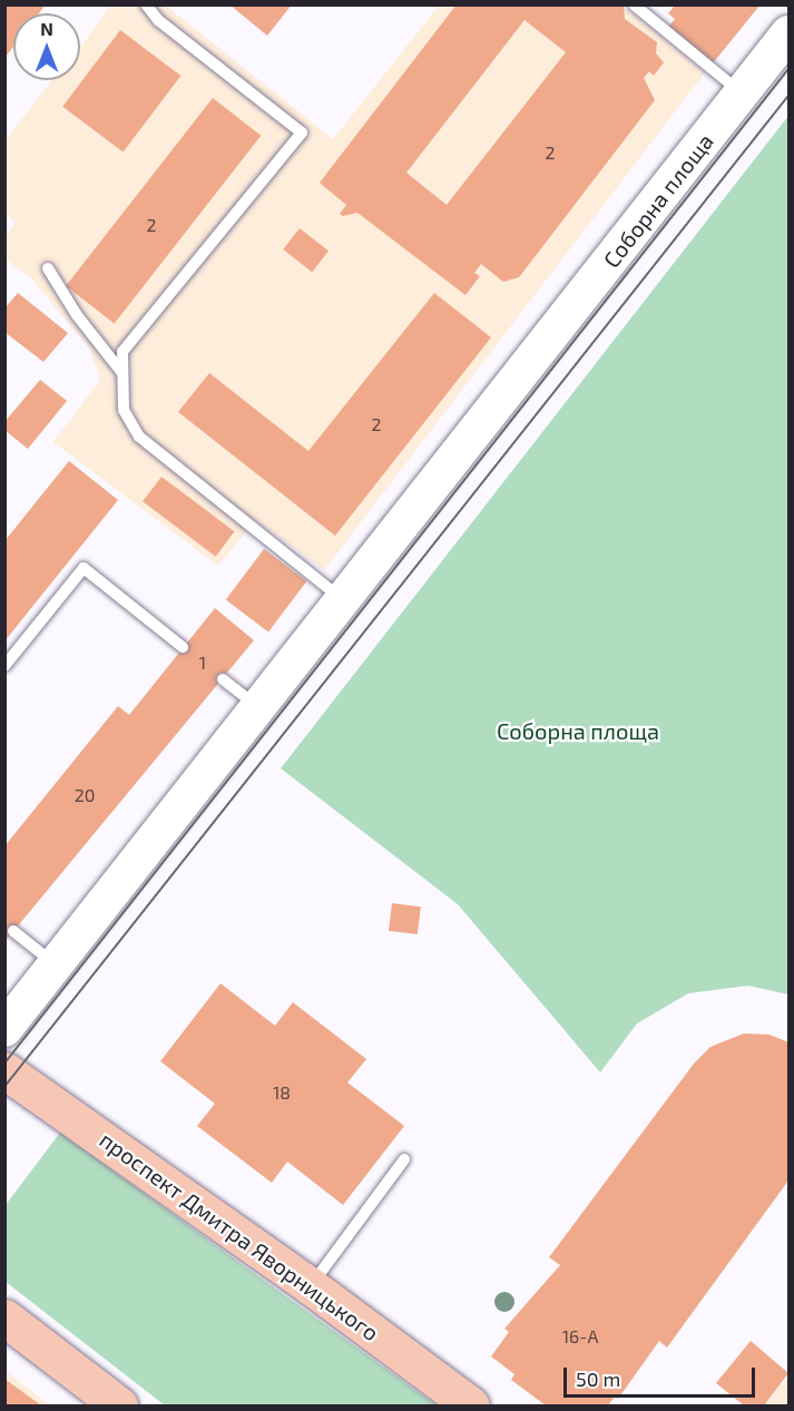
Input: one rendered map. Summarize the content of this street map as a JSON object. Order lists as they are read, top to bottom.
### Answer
{
  "streets": {
    "main road": ["Соборна площа", "проспект Дмитра Яворницького"]
  },
  "parks": ["Соборна площа"],
  "house_numbers": [
    "2",
    "2",
    "2",
    "1",
    "20",
    "18",
    "16-А"
  ],
  "scale_bar": "50 m",
  "north": "top"
}
